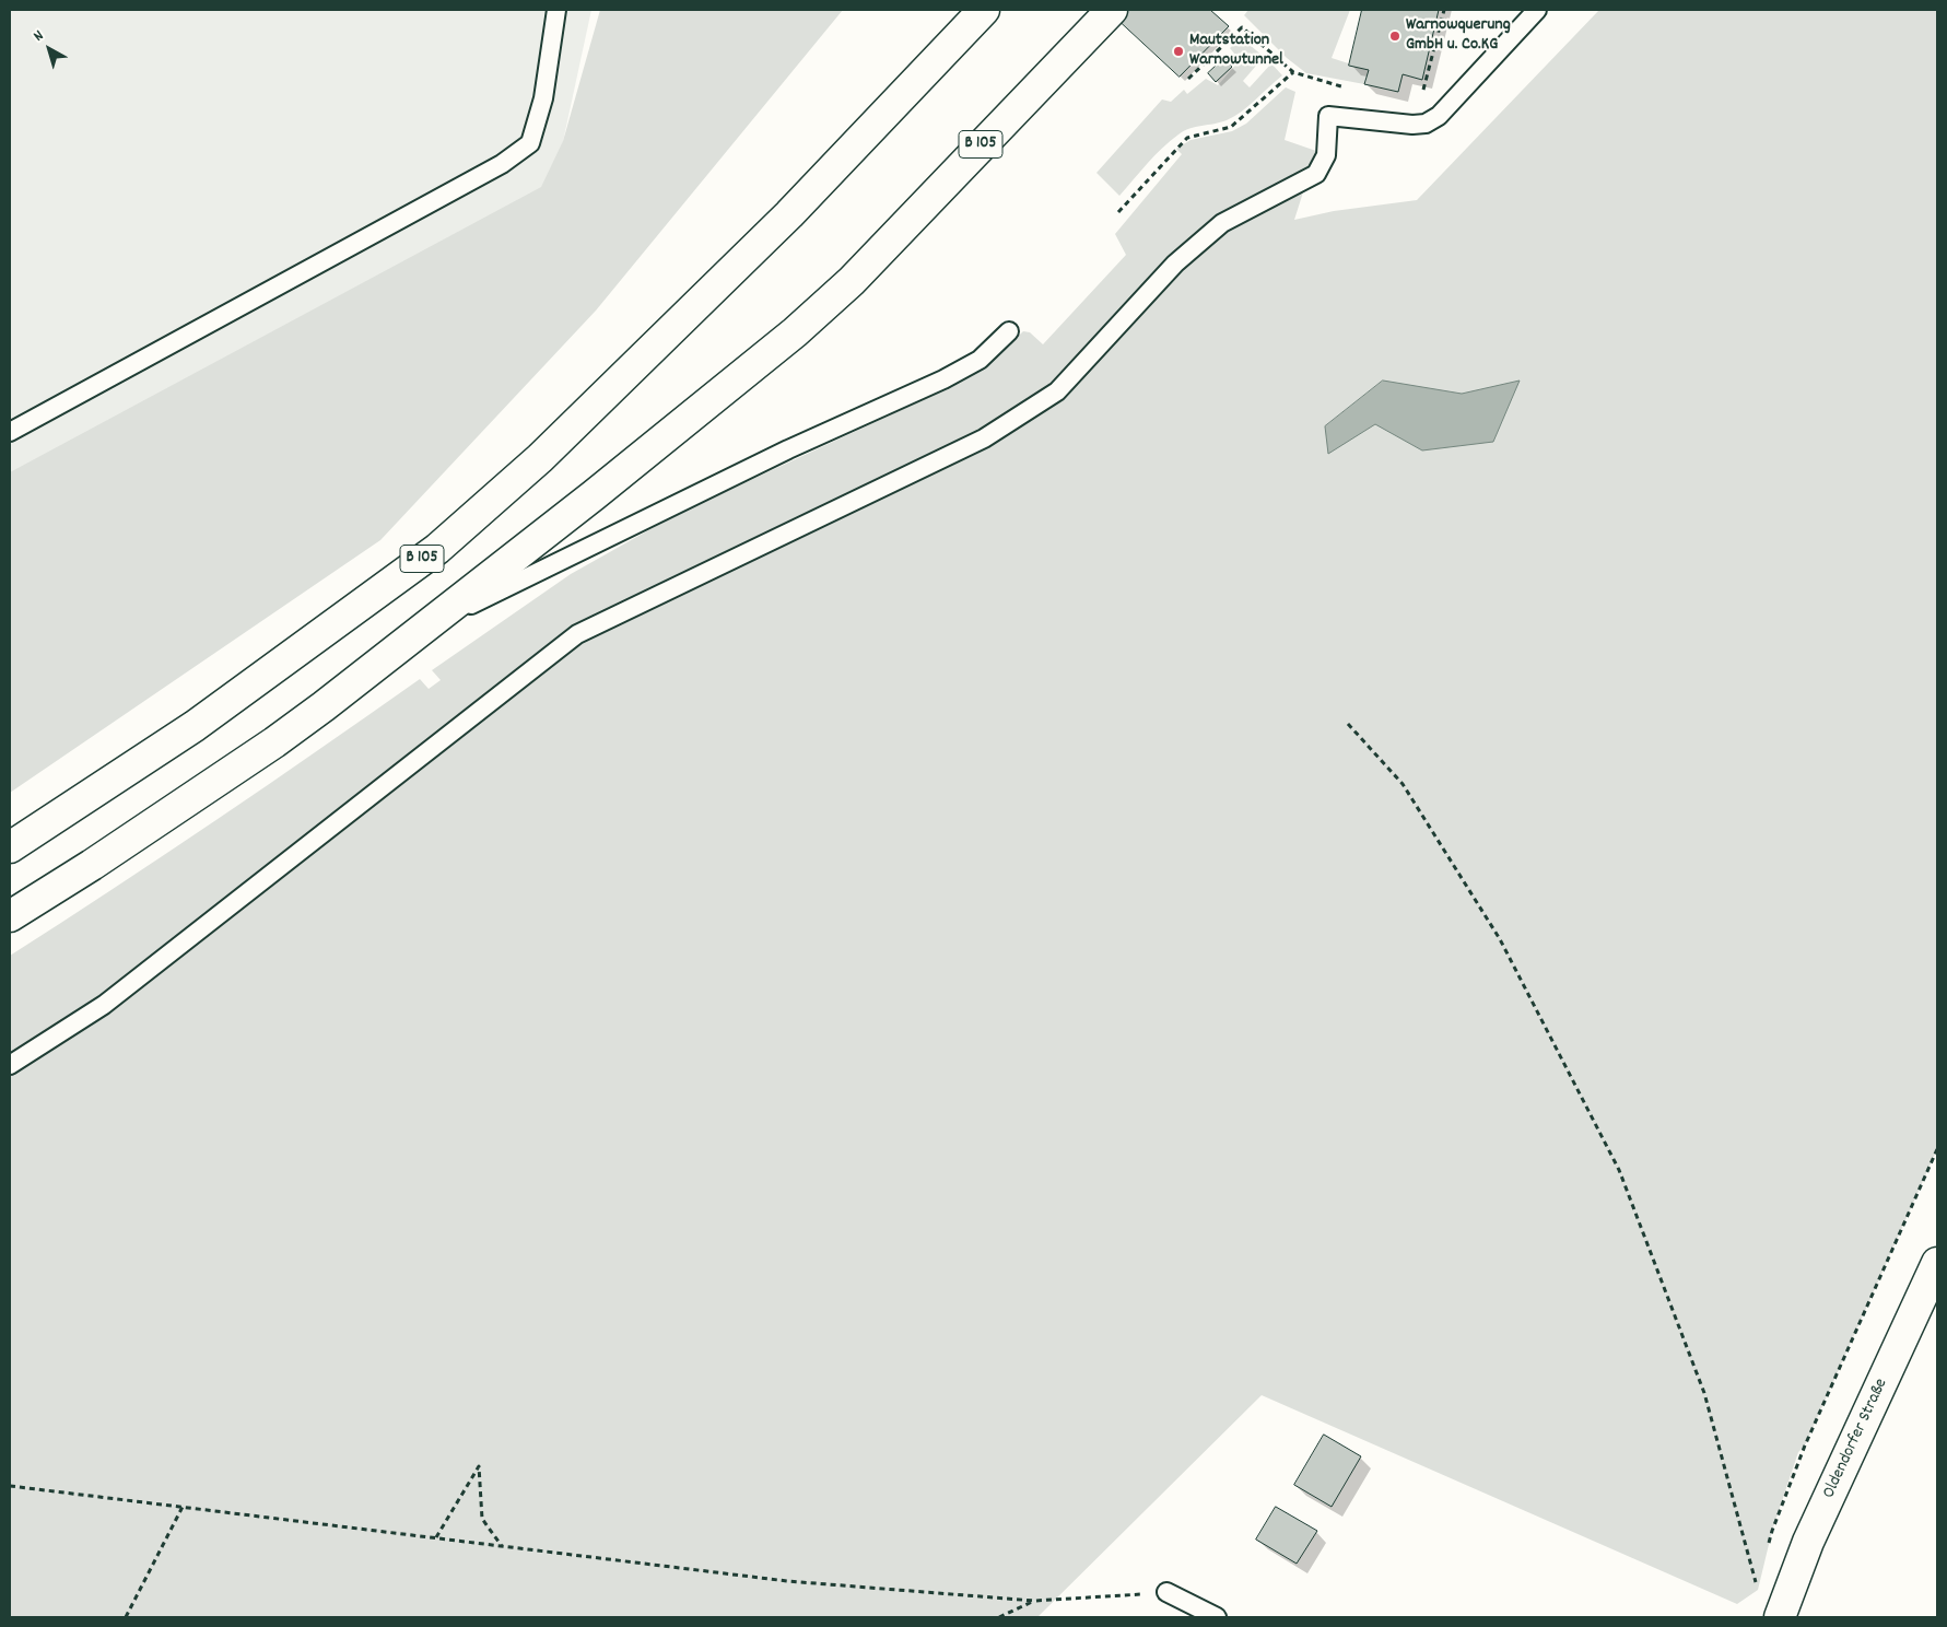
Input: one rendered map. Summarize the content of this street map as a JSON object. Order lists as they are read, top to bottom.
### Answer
{
  "streets": {
    "main road": ["B 105", "Oldendorfer Straße"]
  },
  "places": ["Warnowquerung GmbH u. Co.KG", "Mautstation Warnowtunnel"],
  "north": "top left"
}
